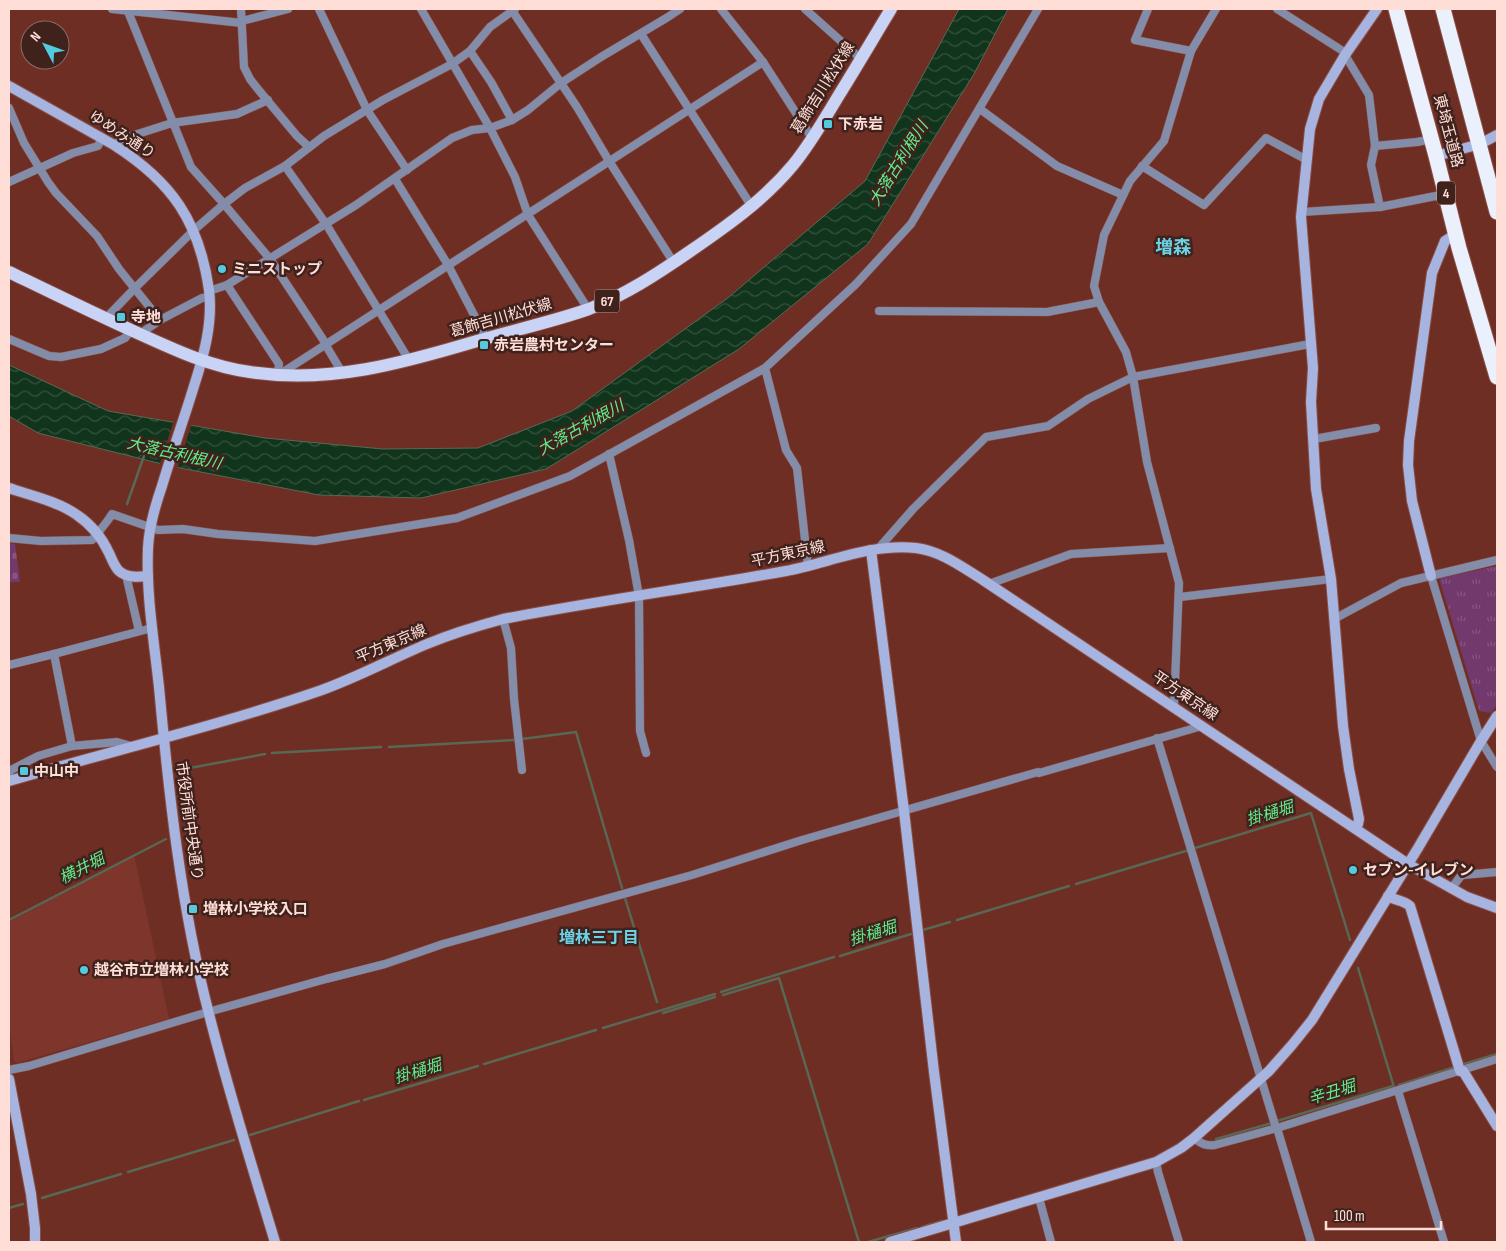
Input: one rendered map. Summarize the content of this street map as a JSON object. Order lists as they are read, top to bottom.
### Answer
{
  "streets": {
    "highway": ["東埼玉道路", "4"],
    "main road": ["葛飾吉川松伏線", "67"],
    "street": ["ゆめみ通り", "平方東京線", "市役所前中央通り"]
  },
  "crossings": [
    ["葛飾吉川松伏線", "ゆめみ通り"],
    ["ゆめみ通り", "市役所前中央通り"],
    ["平方東京線", "市役所前中央通り"]
  ],
  "districts": ["増森", "増林三丁目"],
  "water": [
    "大落古利根川",
    "掛樋堀",
    "横井堀",
    "辛丑堀"
  ],
  "places": {
    "transit": [
      "下赤岩",
      "寺地",
      "赤岩農村センター",
      "中山中",
      "増林小学校入口"
    ],
    "other": ["ミニストップ", "セブン-イレブン", "越谷市立増林小学校"]
  },
  "scale_bar": "100 m",
  "north": "top left"
}
